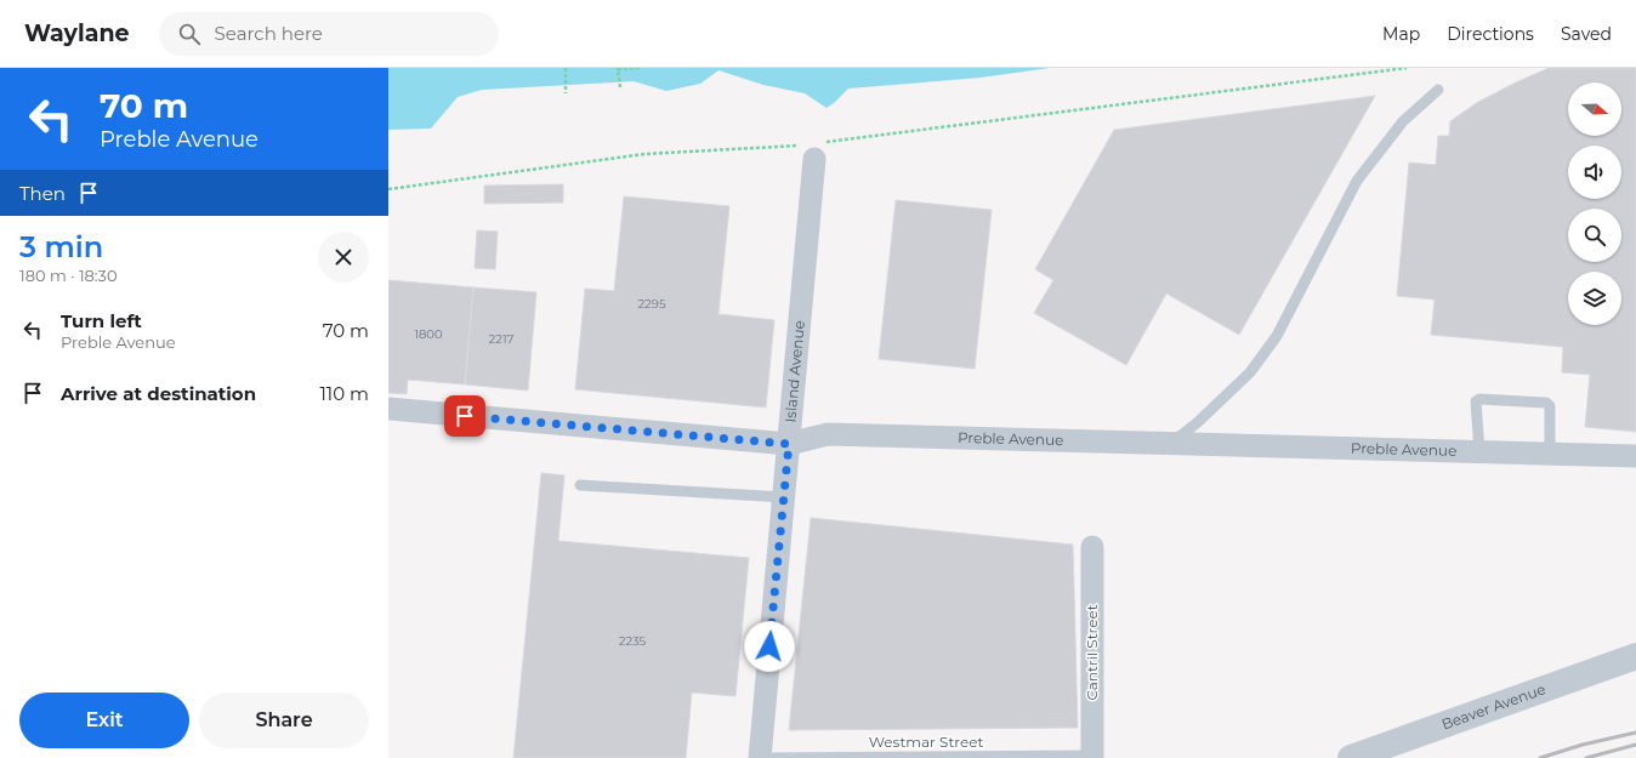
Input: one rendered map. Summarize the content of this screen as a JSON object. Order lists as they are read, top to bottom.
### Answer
{
  "streets": {
    "street": [
      "Island Avenue",
      "Preble Avenue",
      "Cantril Street",
      "Beaver Avenue"
    ],
    "lane": ["Westmar Street"]
  },
  "crossings": [
    ["Island Avenue", "Preble Avenue"],
    ["Island Avenue", "Westmar Street"],
    ["Cantril Street", "Westmar Street"]
  ],
  "house_numbers": [
    "2295",
    "1800",
    "2217",
    "2235"
  ],
  "north": "right",
  "page": {
    "header": "Waylane",
    "search": "Search here",
    "nav": ["Map", "Directions", "Saved"],
    "turn": ["70 m", "Preble Avenue"],
    "then": "Then",
    "heading": ["3 min", "180 m · 18:30"],
    "list": [
      {
        "name": "Turn left",
        "note": "Preble Avenue",
        "value": "70 m"
      },
      {
        "name": "Arrive at destination",
        "value": "110 m"
      }
    ],
    "buttons": ["Exit", "Share"]
  }
}
